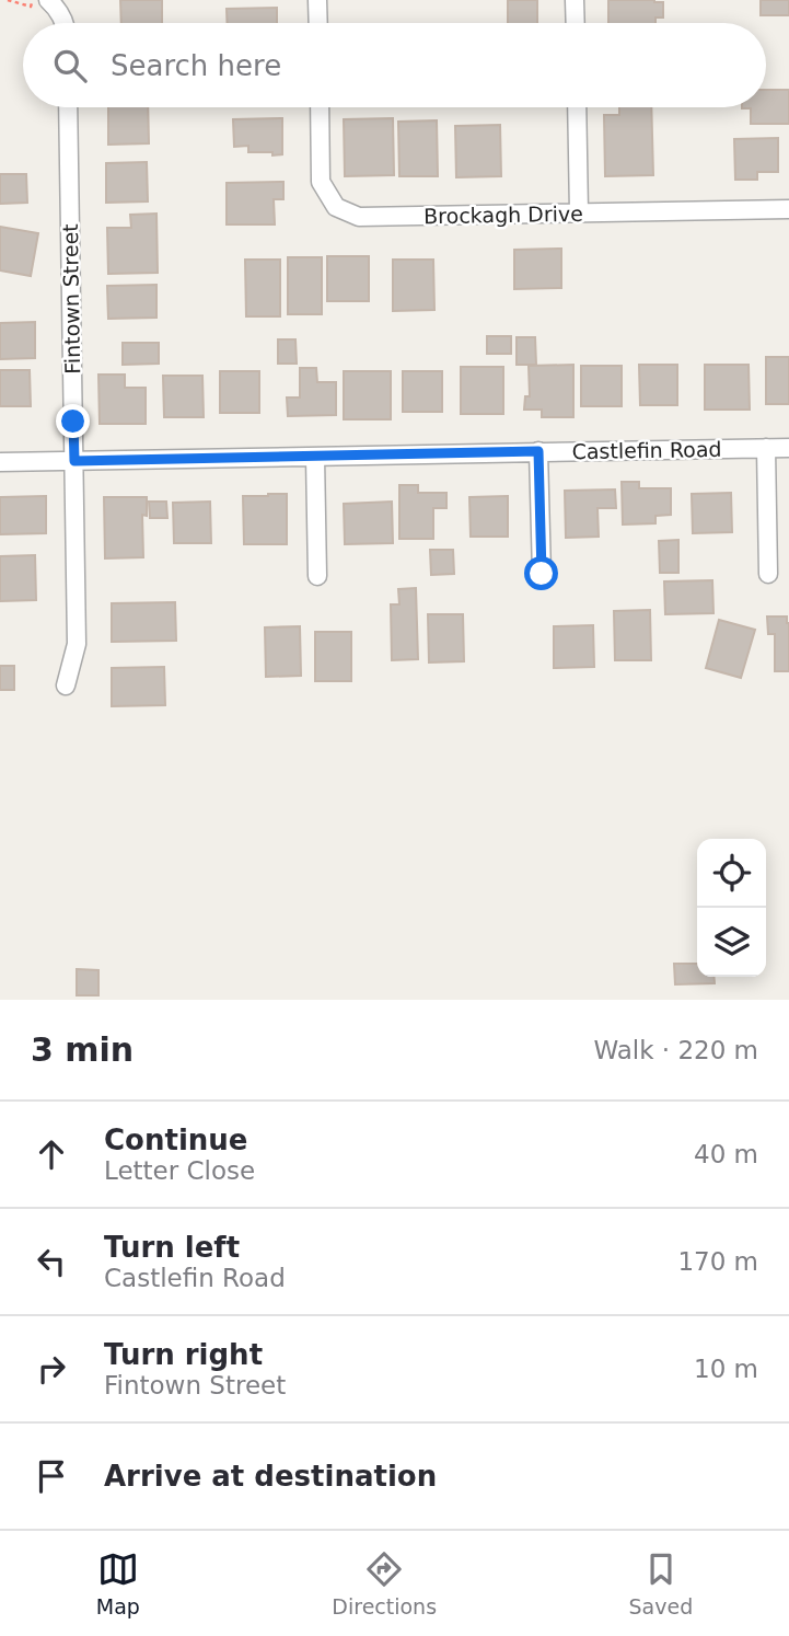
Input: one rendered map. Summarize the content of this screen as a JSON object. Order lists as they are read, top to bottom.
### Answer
{
  "streets": {
    "street": ["Brockagh Drive", "Fintown Street", "Castlefin Road"]
  },
  "crossings": [
    ["Fintown Street", "Castlefin Road"]
  ],
  "page": {
    "search": "Search here",
    "heading": ["3 min", "Walk · 220 m"],
    "list": [
      ["Continue", "Letter Close", "40 m"],
      ["Turn left", "Castlefin Road", "170 m"],
      ["Turn right", "Fintown Street", "10 m"],
      "Arrive at destination"
    ],
    "nav": ["Map", "Directions", "Saved"]
  }
}
